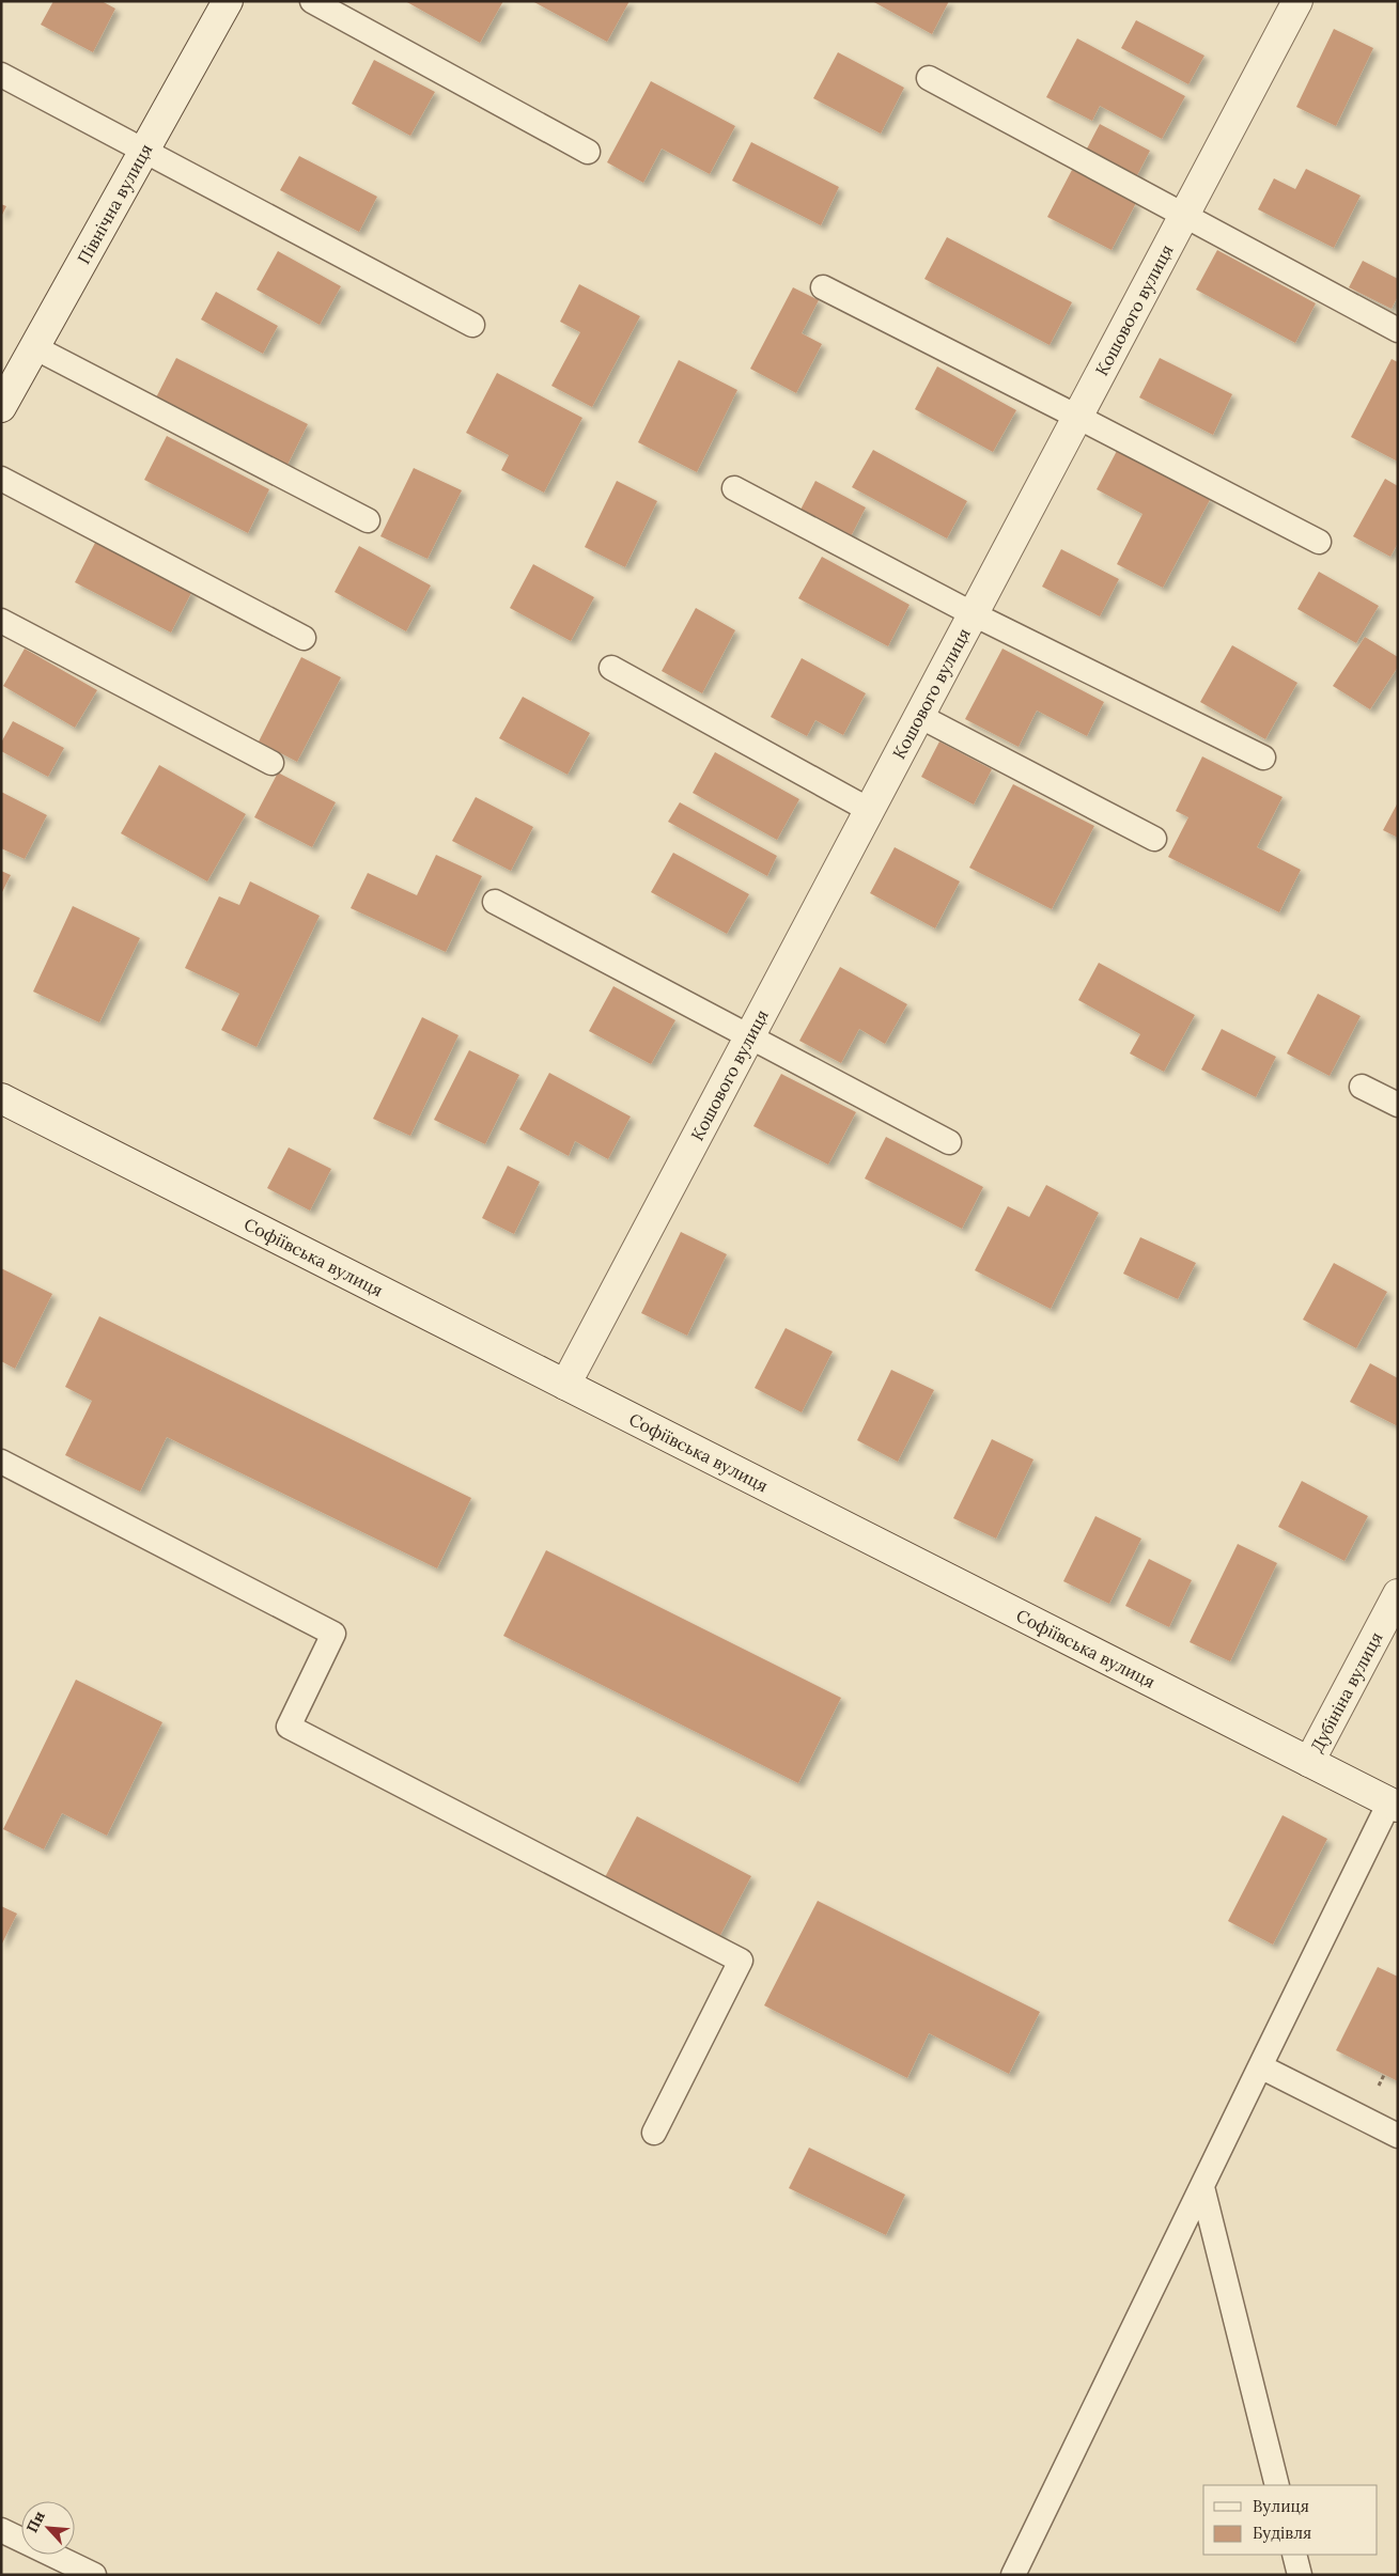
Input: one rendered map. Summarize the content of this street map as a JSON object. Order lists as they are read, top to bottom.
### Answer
{
  "streets": {
    "street": [
      "Північна вулиця",
      "Кошового вулиця",
      "Софіївська вулиця",
      "Дубініна вулиця"
    ]
  },
  "crossings": [
    ["Кошового вулиця", "Софіївська вулиця"],
    ["Софіївська вулиця", "Дубініна вулиця"]
  ],
  "legend": ["Вулиця", "Будівля"],
  "north": "top left"
}
